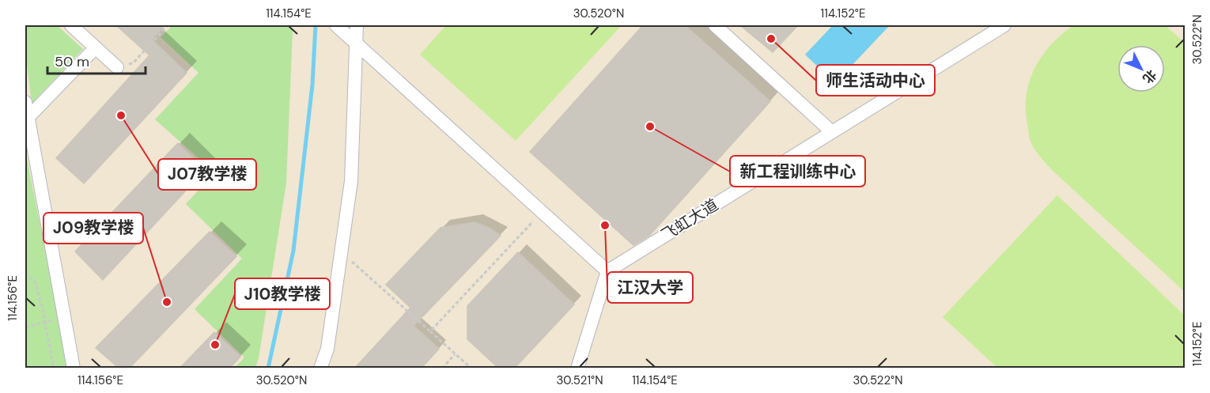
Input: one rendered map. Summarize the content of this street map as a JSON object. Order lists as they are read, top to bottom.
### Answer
{
  "streets": {
    "lane": ["飞虹大道"]
  },
  "places": [
    "师生活动中心",
    "J07教学楼",
    "新工程训练中心",
    "江汉大学",
    "J09教学楼",
    "J10教学楼"
  ],
  "scale_bar": "50 m",
  "north": "bottom right",
  "coordinates": [
    "114.154°E",
    "30.520°N",
    "114.152°E",
    "30.522°N",
    "114.156°E",
    "30.521°N"
  ]
}
